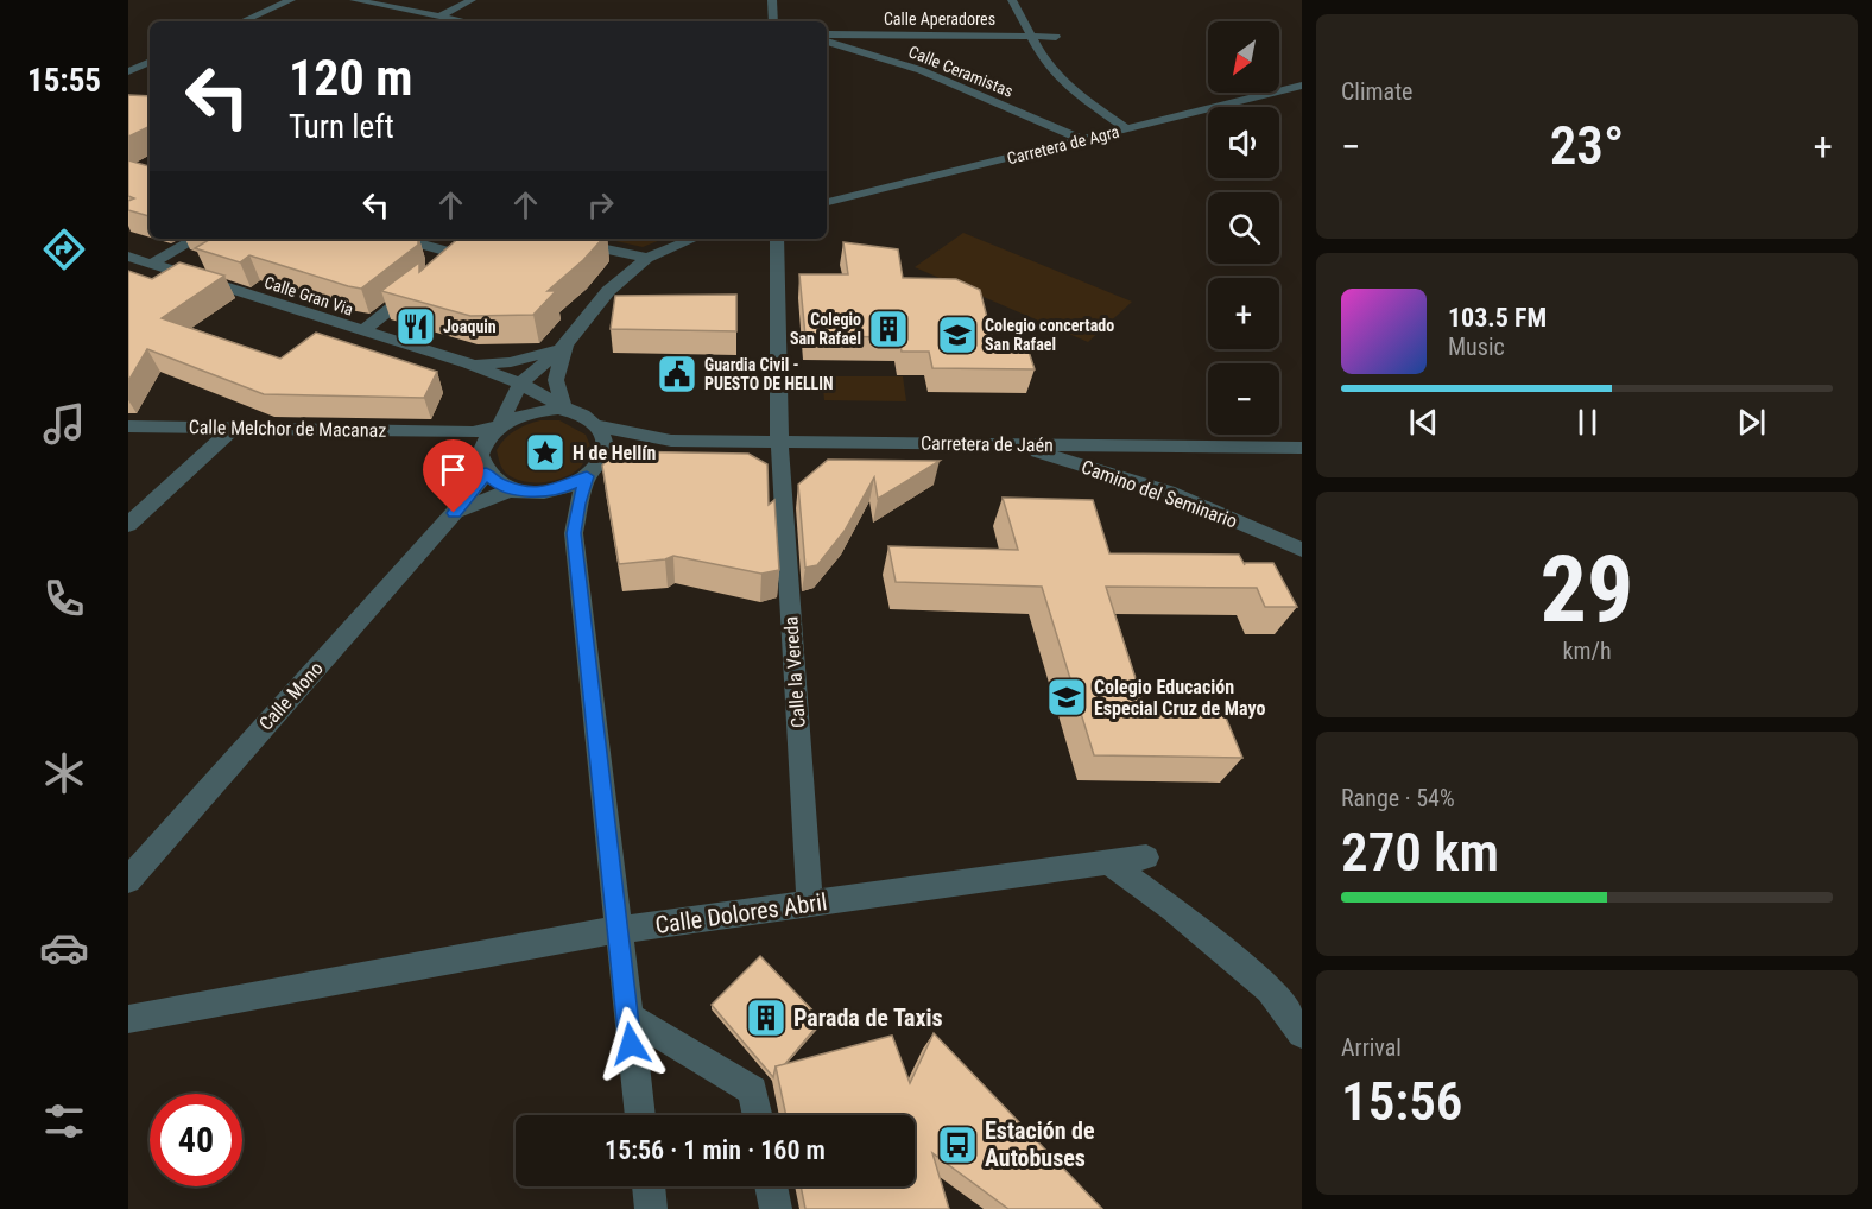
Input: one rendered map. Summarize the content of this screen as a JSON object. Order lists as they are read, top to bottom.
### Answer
{
  "streets": {
    "street": [
      "Calle Aperadores",
      "Calle Ceramistas",
      "Carretera de Agra",
      "Calle Gran Via",
      "Calle Melchor de Macanaz",
      "Carretera de Jaén",
      "Camino del Seminario",
      "Calle la Vereda",
      "Calle Mono",
      "Calle Dolores Abril"
    ]
  },
  "crossings": [
    ["Calle Ceramistas", "Carretera de Agra"],
    ["Calle Melchor de Macanaz", "Carretera de Jaén"],
    ["Calle Melchor de Macanaz", "Calle Mono"],
    ["Carretera de Jaén", "Camino del Seminario"],
    ["Carretera de Jaén", "Calle la Vereda"],
    ["Carretera de Jaén", "Calle Mono"],
    ["Calle la Vereda", "Calle Dolores Abril"]
  ],
  "places": {
    "restaurant": ["Joaquin"],
    "building": ["Colegio San Rafael", "Parada de Taxis"],
    "school or university": ["Colegio concertado San Rafael", "Colegio Educación Especial Cruz de Mayo"],
    "public building": ["Guardia Civil - PUESTO DE HELLIN"],
    "place": ["H de Hellín"],
    "bus stop": ["Estación de Autobuses"]
  },
  "north": "bottom left",
  "page": {
    "tabs": "15:55",
    "tile": [
      "Climate",
      ["29", "km/h"],
      ["Range · 54%", "270 km"],
      ["Arrival", "15:56"]
    ],
    "map_buttons": ["+", "−"],
    "turn": ["120 m", "Turn left"],
    "heat": ["−", "23°", "+"],
    "song": ["103.5 FM", "Music"],
    "limit": "40",
    "trip": "15:56 · 1 min · 160 m"
  }
}
